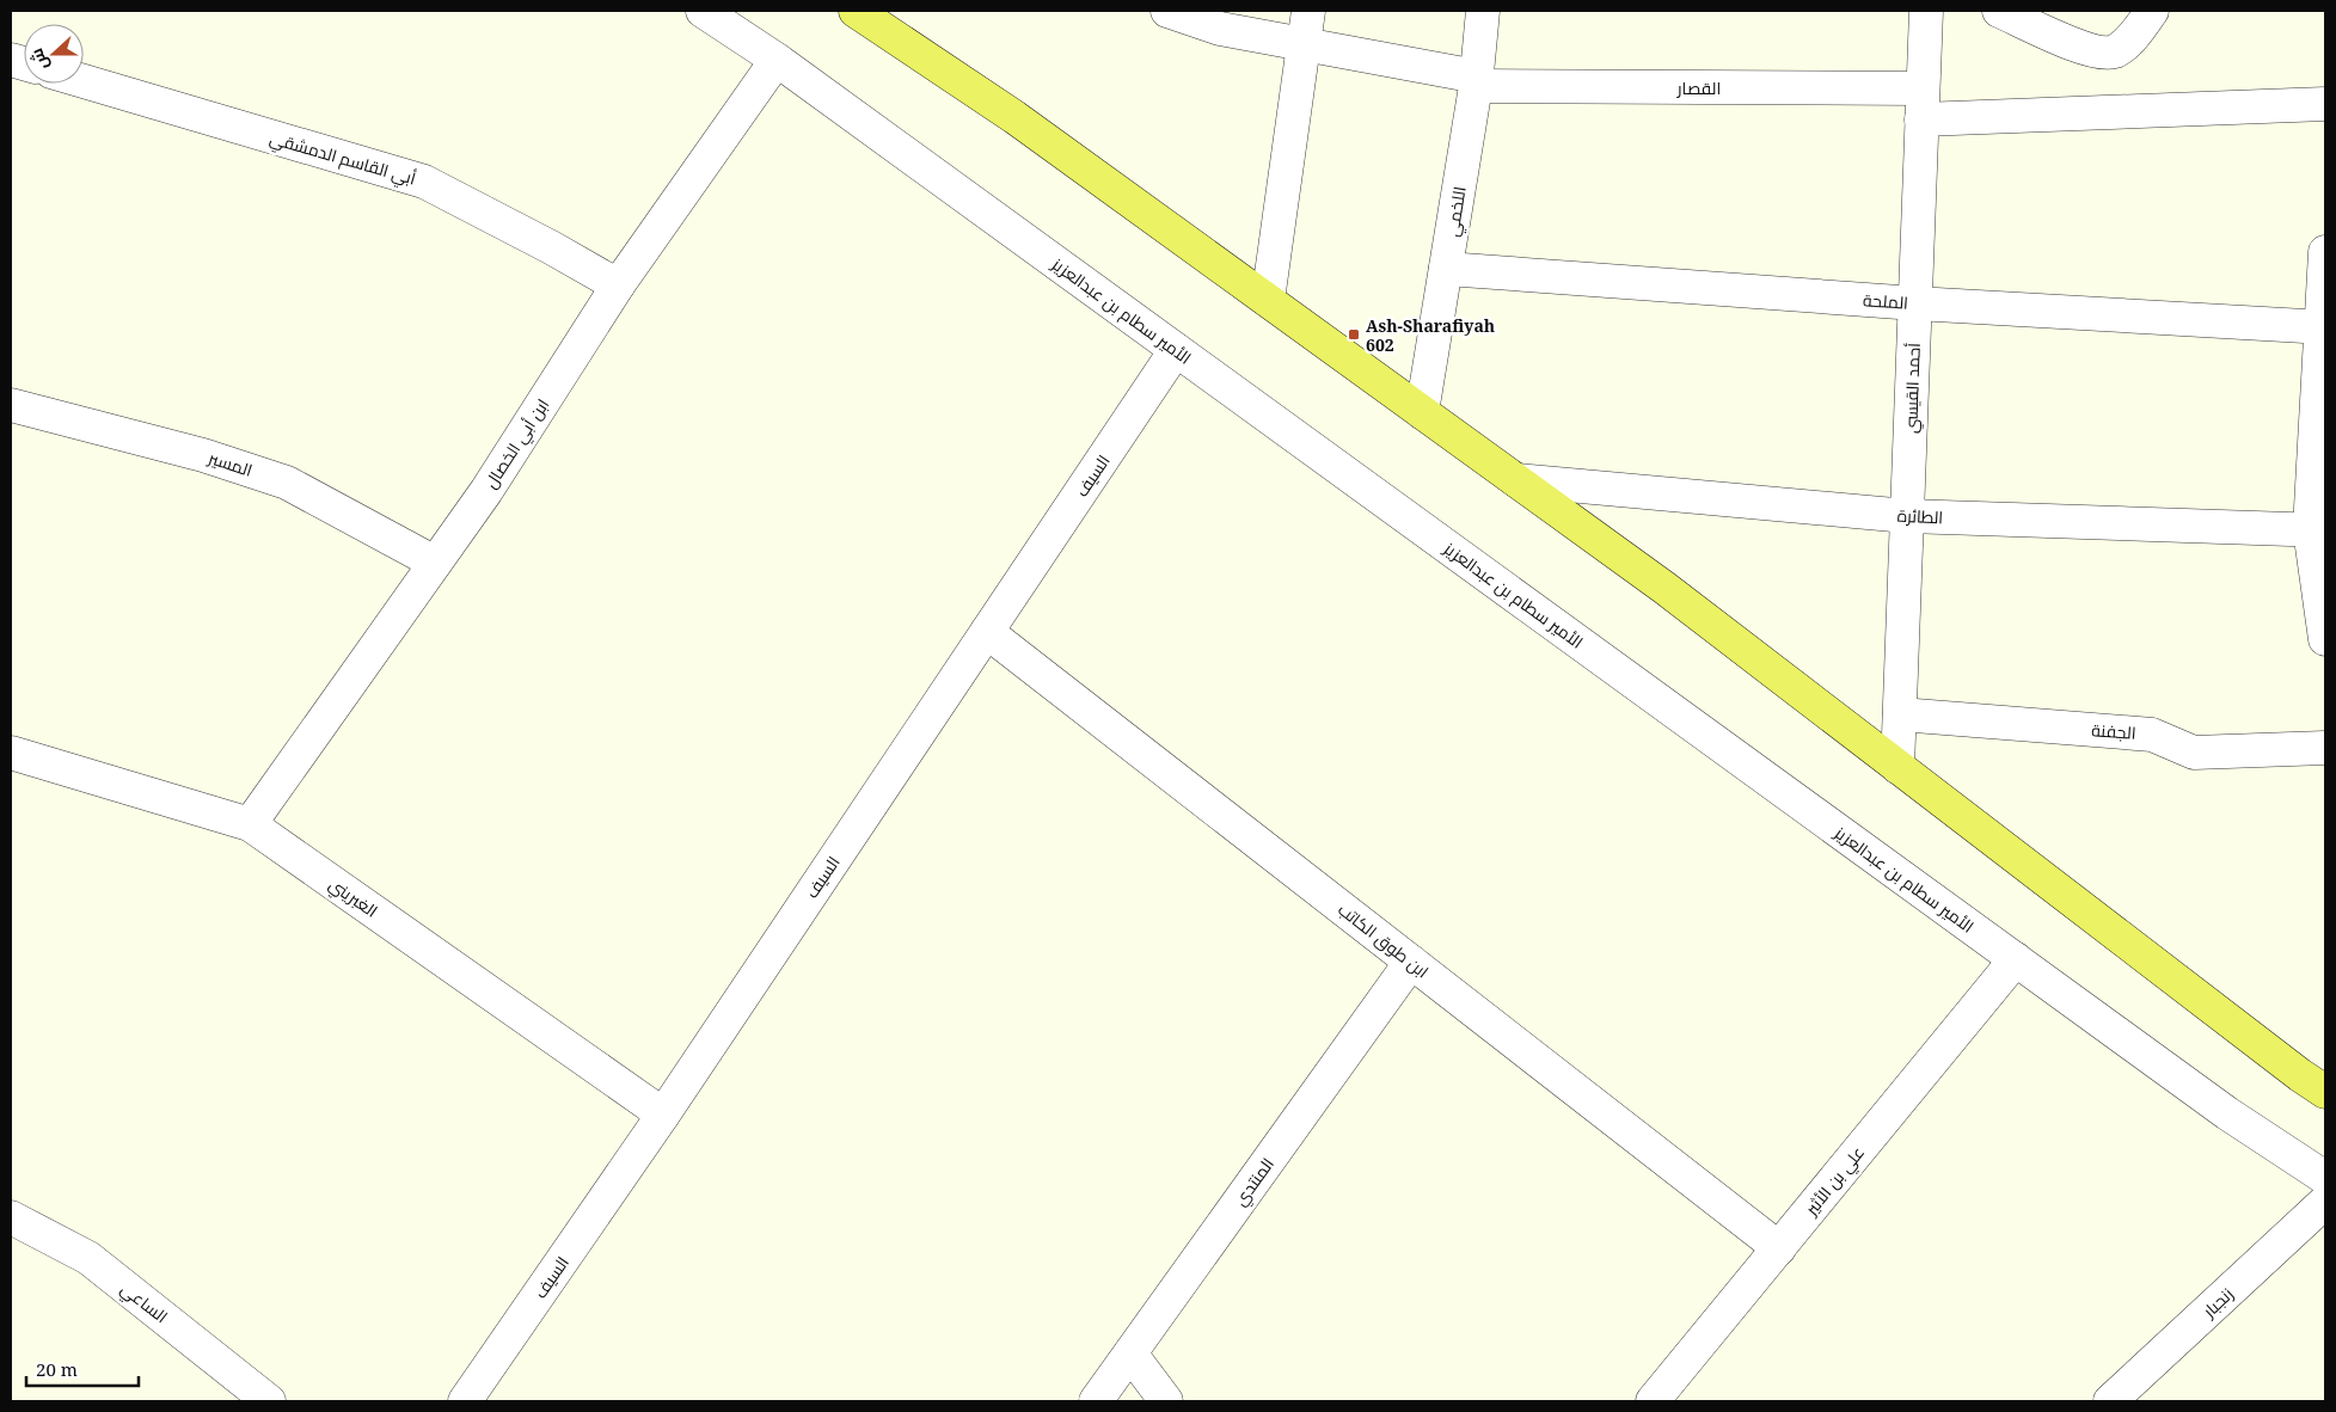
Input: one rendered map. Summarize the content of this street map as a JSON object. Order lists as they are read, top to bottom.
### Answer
{
  "streets": {
    "street": [
      "القصار",
      "أبي القاسم الدمشقي",
      "اللخمي",
      "الملحة",
      "الأمير سطام بن عبدالعزيز",
      "أحمد القيسي",
      "ابن أبي الخصال",
      "المسير",
      "السيف",
      "الطائرة",
      "الجفنة",
      "الغبريني",
      "ابن طوق الكاتب",
      "علي بن الأثير",
      "المنتدي",
      "الساعي",
      "زنجبار"
    ]
  },
  "crossings": [
    ["القصار", "اللخمي"],
    ["القصار", "أحمد القيسي"],
    ["أبي القاسم الدمشقي", "ابن أبي الخصال"],
    ["اللخمي", "الملحة"],
    ["الملحة", "أحمد القيسي"],
    ["الأمير سطام بن عبدالعزيز", "ابن أبي الخصال"],
    ["الأمير سطام بن عبدالعزيز", "السيف"],
    ["الأمير سطام بن عبدالعزيز", "علي بن الأثير"],
    ["أحمد القيسي", "الطائرة"],
    ["أحمد القيسي", "الجفنة"],
    ["ابن أبي الخصال", "المسير"],
    ["ابن أبي الخصال", "الغبريني"],
    ["السيف", "الغبريني"],
    ["السيف", "ابن طوق الكاتب"],
    ["ابن طوق الكاتب", "علي بن الأثير"],
    ["ابن طوق الكاتب", "المنتدي"]
  ],
  "places": {
    "transit": ["Ash-Sharafiyah 602"]
  },
  "scale_bar": "20 m",
  "north": "left"
}
